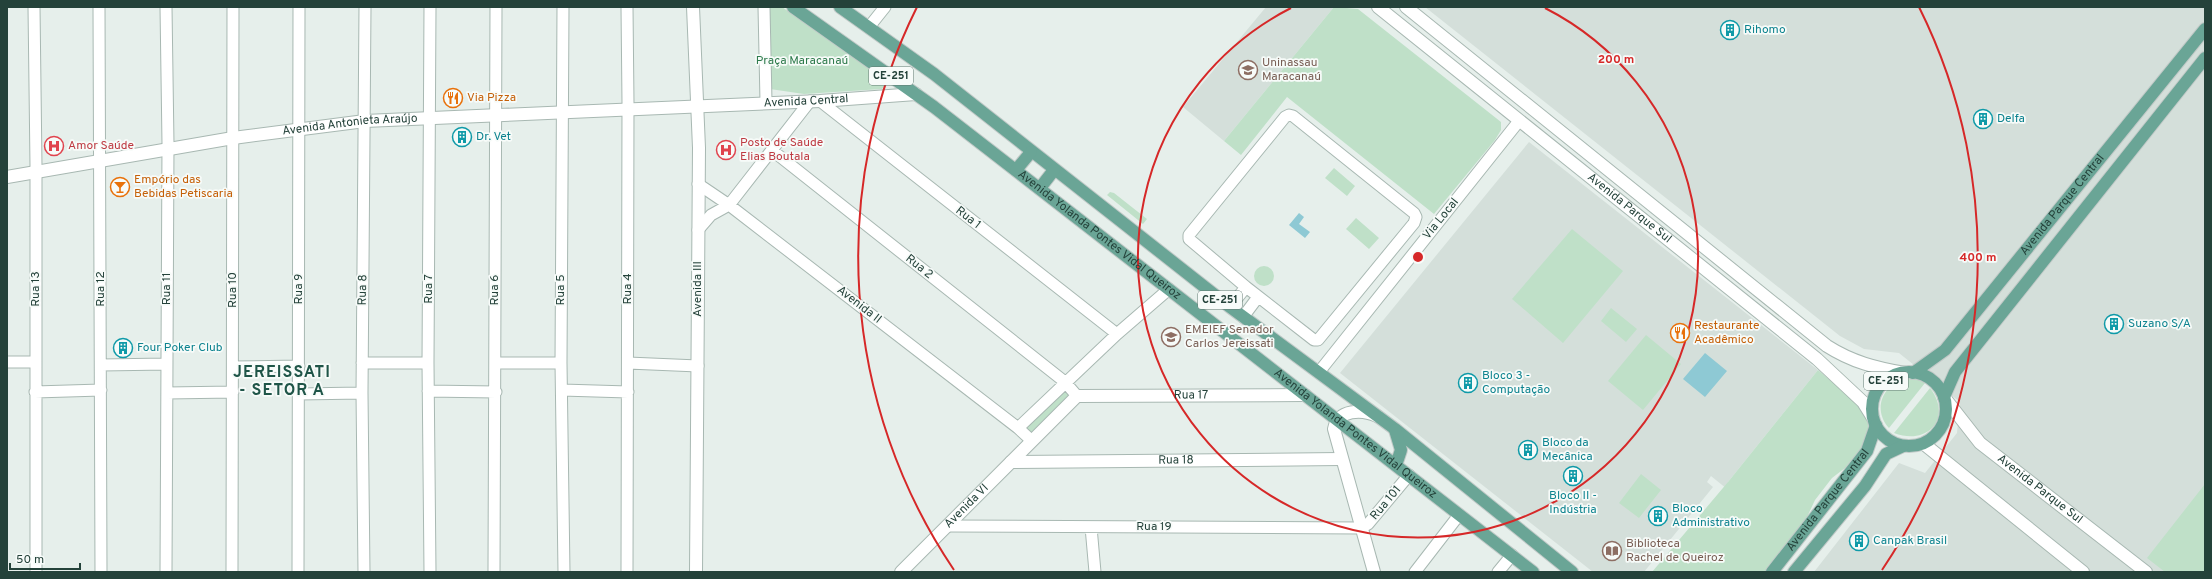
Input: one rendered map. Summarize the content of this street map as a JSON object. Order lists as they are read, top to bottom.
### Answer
{
  "streets": {
    "main road": ["CE-251", "Avenida Parque Central", "Avenida Yolanda Pontes Vidal Queiroz"],
    "street": [
      "Avenida Central",
      "Avenida Antonieta Araújo",
      "Avenida Parque Sul",
      "Rua 1",
      "Via Local",
      "Rua 2",
      "Rua 13",
      "Rua 12",
      "Rua 11",
      "Rua 9",
      "Rua 7",
      "Rua 4",
      "Avenida III",
      "Rua 10",
      "Rua 8",
      "Rua 6",
      "Rua 5",
      "Avenida II",
      "Rua 17",
      "Rua 18",
      "Rua 101",
      "Avenida VI",
      "Rua 19"
    ]
  },
  "crossings": [
    ["CE-251", "Avenida Parque Central"],
    ["CE-251", "Avenida Parque Sul"],
    ["Avenida Central", "Avenida Antonieta Araújo"],
    ["Avenida Central", "Rua 1"],
    ["Avenida Central", "Avenida Yolanda Pontes Vidal Queiroz"],
    ["Avenida Central", "Avenida III"],
    ["Avenida Antonieta Araújo", "Rua 13"],
    ["Avenida Antonieta Araújo", "Rua 12"],
    ["Avenida Antonieta Araújo", "Rua 11"],
    ["Avenida Antonieta Araújo", "Rua 9"],
    ["Avenida Antonieta Araújo", "Rua 7"],
    ["Avenida Antonieta Araújo", "Rua 4"],
    ["Avenida Antonieta Araújo", "Avenida III"],
    ["Avenida Antonieta Araújo", "Rua 10"],
    ["Avenida Antonieta Araújo", "Rua 8"],
    ["Avenida Antonieta Araújo", "Rua 6"],
    ["Avenida Antonieta Araújo", "Rua 5"],
    ["Avenida Parque Central", "Avenida Parque Sul"],
    ["Avenida Parque Sul", "Via Local"],
    ["Via Local", "Avenida Yolanda Pontes Vidal Queiroz"],
    ["Avenida Yolanda Pontes Vidal Queiroz", "Rua 17"],
    ["Avenida Yolanda Pontes Vidal Queiroz", "Rua 101"],
    ["Rua 2", "Rua 17"],
    ["Rua 2", "Avenida VI"],
    ["Avenida III", "Avenida II"],
    ["Avenida II", "Avenida VI"],
    ["Rua 17", "Avenida VI"],
    ["Rua 18", "Avenida VI"],
    ["Rua 101", "Rua 19"],
    ["Avenida VI", "Rua 19"]
  ],
  "districts": ["JEREISSATI - SETOR A"],
  "parks": ["Praça Maracanaú"],
  "places": {
    "building": [
      "Rihomo",
      "Delfa",
      "Dr. Vet",
      "Suzano S/A",
      "Four Poker Club",
      "Bloco 3 - Computação",
      "Bloco da Mecânica",
      "Bloco II - Indústria",
      "Bloco Administrativo",
      "Canpak Brasil"
    ],
    "school or university": ["Uninassau Maracanaú", "EMEIEF Senador Carlos Jereissati"],
    "restaurant": ["Via Pizza", "Restaurante Acadêmico"],
    "hospital": ["Amor Saúde", "Posto de Saúde Elias Boutala"],
    "bar": ["Empório das Bebidas Petiscaria"],
    "library": ["Biblioteca Rachel de Queiroz"]
  },
  "scale_bar": "50 m",
  "rings": ["200 m", "400 m"]
}
